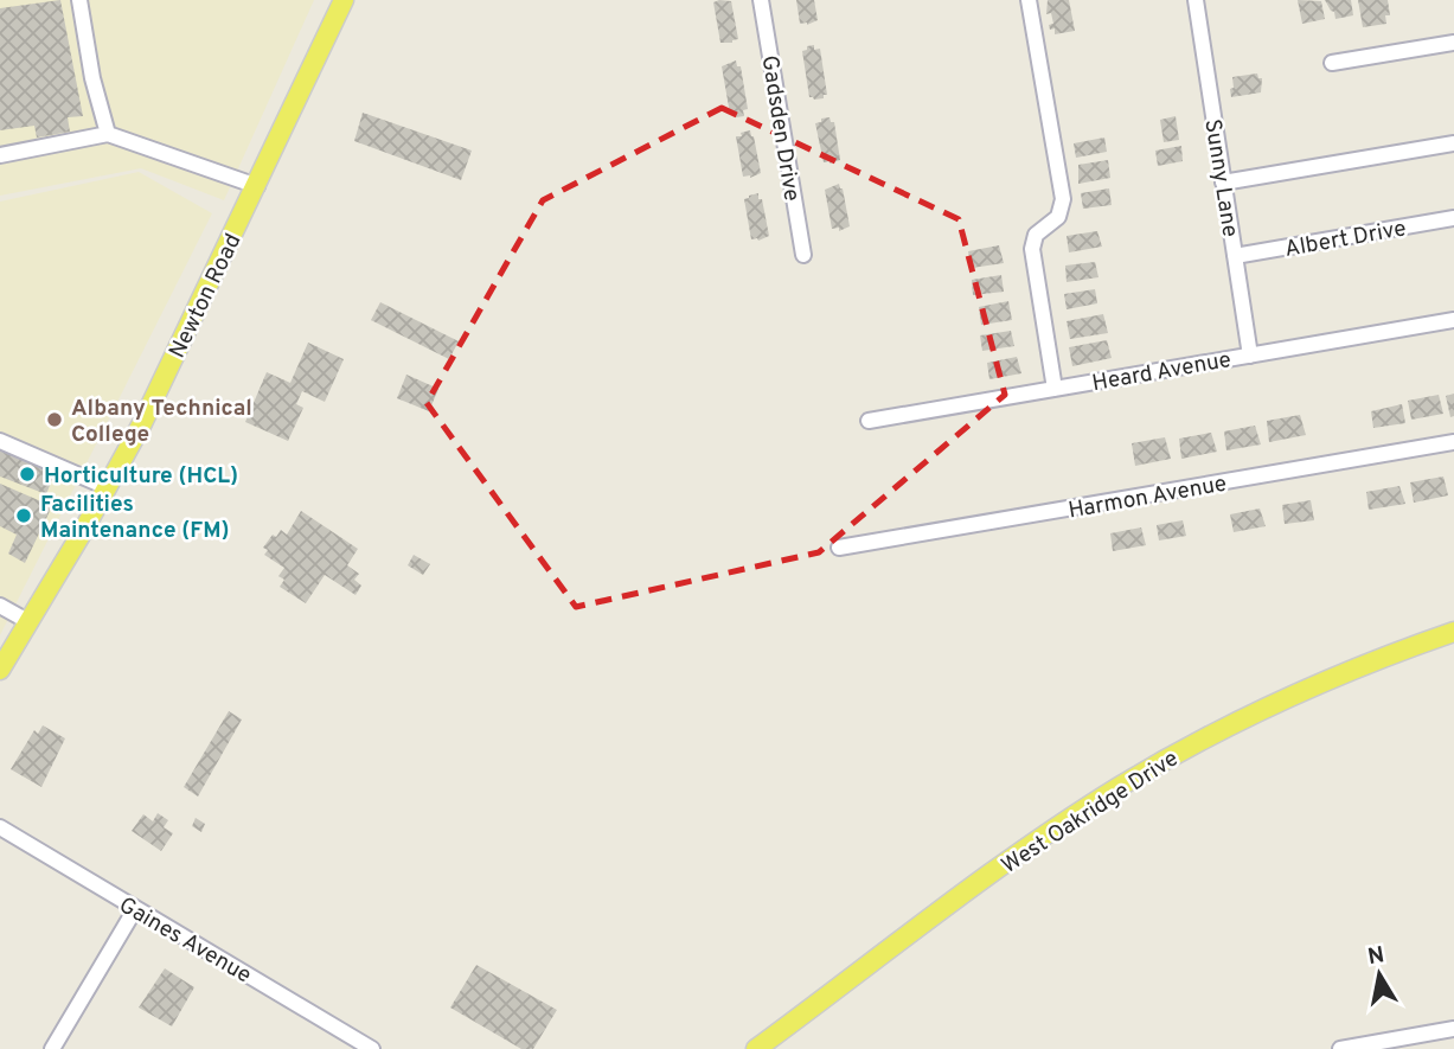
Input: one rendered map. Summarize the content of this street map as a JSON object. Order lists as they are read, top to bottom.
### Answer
{
  "streets": {
    "main road": ["Newton Road", "West Oakridge Drive"],
    "street": [
      "Gadsden Drive",
      "Sunny Lane",
      "Albert Drive",
      "Heard Avenue",
      "Harmon Avenue",
      "Gaines Avenue"
    ]
  },
  "crossings": [
    ["Sunny Lane", "Albert Drive"],
    ["Sunny Lane", "Heard Avenue"]
  ],
  "places": ["Albany Technical College", "Horticulture (HCL)", "Facilities Maintenance (FM)"],
  "north": "top"
}
